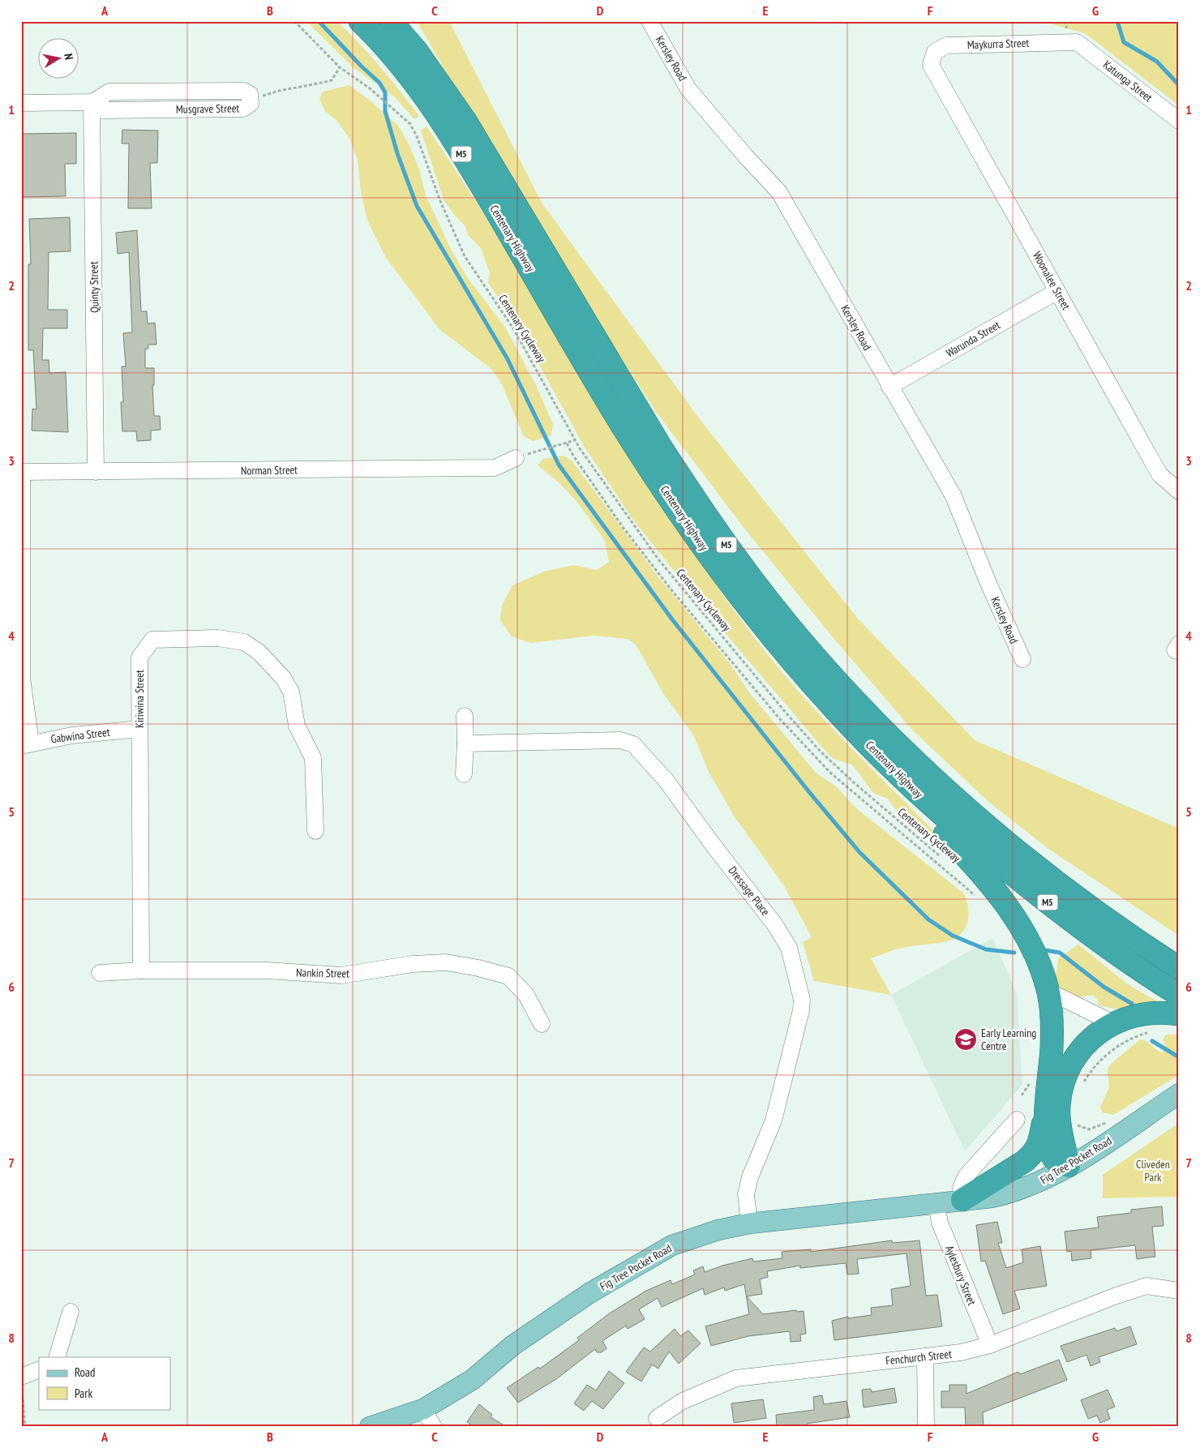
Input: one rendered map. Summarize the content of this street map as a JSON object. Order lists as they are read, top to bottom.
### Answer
{
  "streets": {
    "highway": ["M5", "Centenary Highway"],
    "main road": ["Fig Tree Pocket Road"],
    "street": [
      "Maykurra Street",
      "Kersley Road",
      "Katunga Street",
      "Musgrave Street",
      "Woonalee Street",
      "Quinty Street",
      "Warunda Street",
      "Norman Street",
      "Kiriwina Street",
      "Gabwina Street",
      "Dressage Place",
      "Nankin Street",
      "Aylesbury Street",
      "Fenchurch Street"
    ],
    "path": ["Centenary Cycleway"]
  },
  "crossings": [
    ["Maykurra Street", "Katunga Street"],
    ["Maykurra Street", "Woonalee Street"],
    ["Kersley Road", "Warunda Street"],
    ["Musgrave Street", "Quinty Street"],
    ["Woonalee Street", "Warunda Street"],
    ["Quinty Street", "Norman Street"],
    ["Kiriwina Street", "Gabwina Street"],
    ["Kiriwina Street", "Nankin Street"],
    ["Dressage Place", "Fig Tree Pocket Road"],
    ["Fig Tree Pocket Road", "Aylesbury Street"],
    ["Aylesbury Street", "Fenchurch Street"]
  ],
  "parks": ["Cliveden Park"],
  "places": {
    "school or university": ["Early Learning Centre"]
  },
  "legend": ["Road", "Park"],
  "north": "right",
  "grid": {
    "columns": [
      "A",
      "B",
      "C",
      "D",
      "E",
      "F",
      "G"
    ],
    "rows": [
      "1",
      "2",
      "3",
      "4",
      "5",
      "6",
      "7",
      "8"
    ]
  }
}
